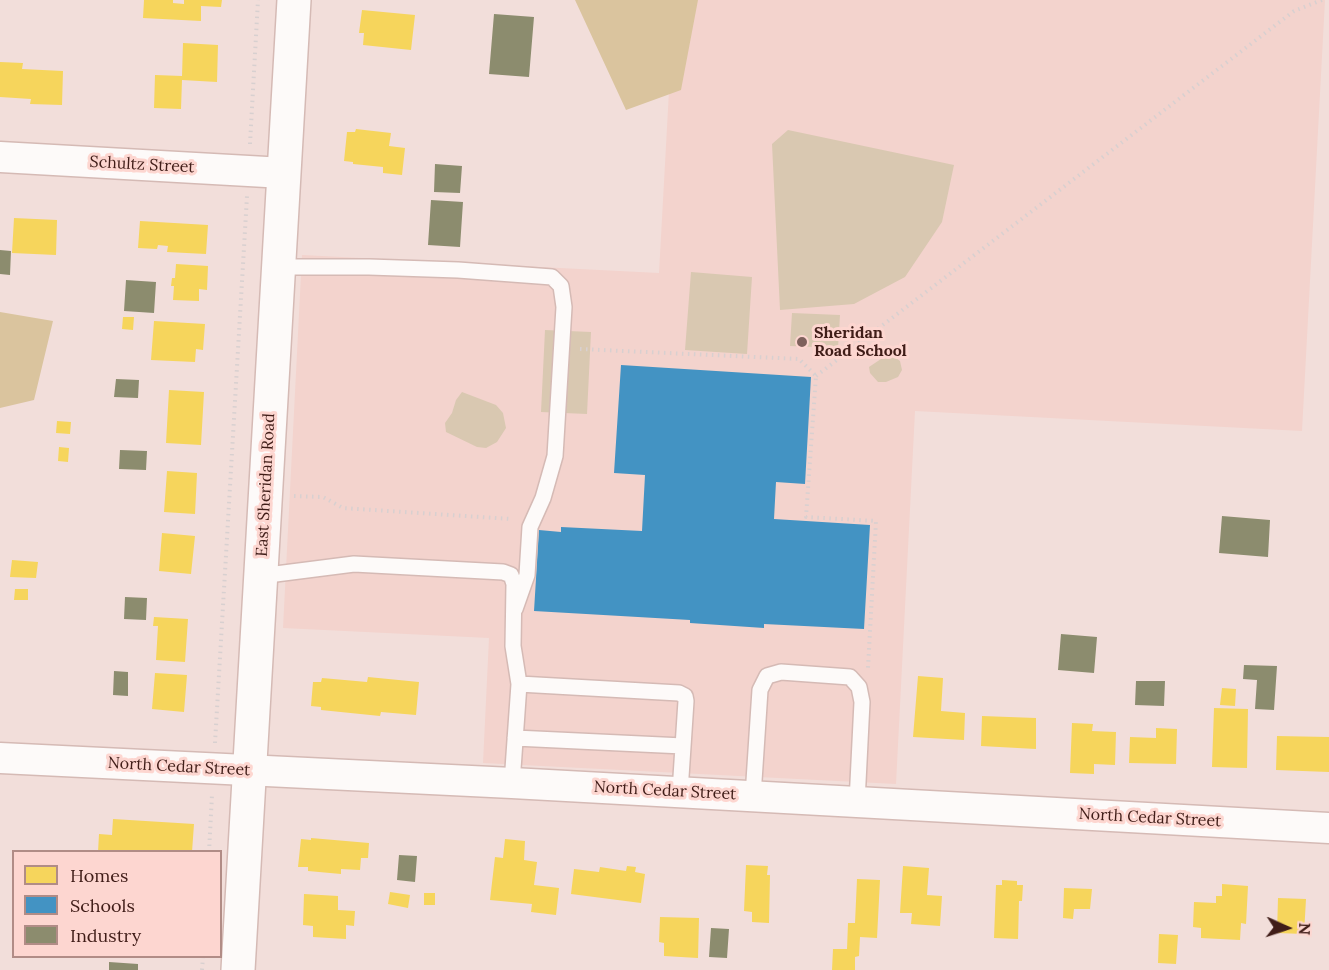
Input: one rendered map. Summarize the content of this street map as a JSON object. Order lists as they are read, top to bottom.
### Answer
{
  "streets": {
    "street": ["Schultz Street", "East Sheridan Road", "North Cedar Street"]
  },
  "crossings": [
    ["Schultz Street", "East Sheridan Road"],
    ["East Sheridan Road", "North Cedar Street"]
  ],
  "places": ["Sheridan Road School"],
  "legend": ["Homes", "Schools", "Industry"],
  "north": "right"
}
